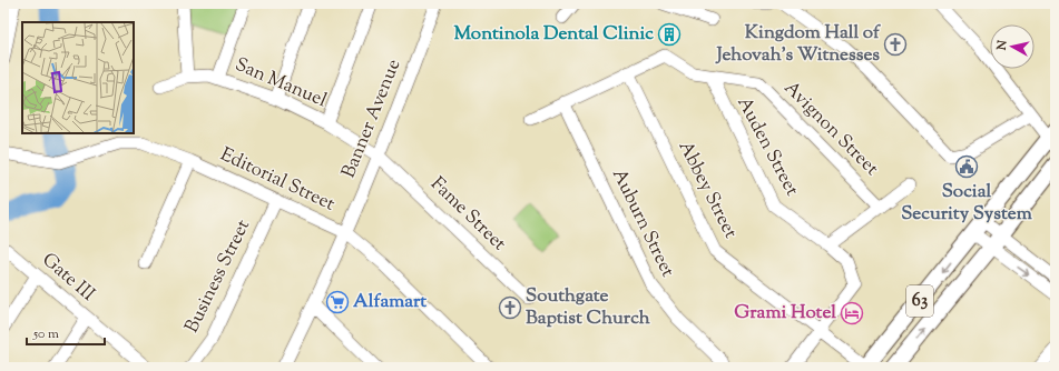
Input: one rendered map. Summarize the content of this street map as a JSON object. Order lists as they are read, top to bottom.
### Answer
{
  "streets": {
    "main road": ["63"],
    "street": [
      "San Manuel",
      "Banner Avenue",
      "Avignon Street",
      "Auden Street",
      "Editorial Street",
      "Abbey Street",
      "Fame Street",
      "Auburn Street",
      "Business Street",
      "Gate III"
    ]
  },
  "crossings": [
    ["San Manuel", "Banner Avenue"],
    ["San Manuel", "Fame Street"],
    ["Banner Avenue", "Editorial Street"],
    ["Banner Avenue", "Fame Street"],
    ["Avignon Street", "Auden Street"],
    ["Avignon Street", "Abbey Street"],
    ["Avignon Street", "Auburn Street"],
    ["Auden Street", "Abbey Street"],
    ["Editorial Street", "Business Street"],
    ["Abbey Street", "63"]
  ],
  "places": {
    "building": ["Montinola Dental Clinic"],
    "church": ["Kingdom Hall of Jehovah's Witnesses", "Southgate Baptist Church"],
    "public building": ["Social Security System"],
    "supermarket": ["Alfamart"],
    "hotel": ["Grami Hotel"]
  },
  "scale_bar": "50 m",
  "north": "left"
}
